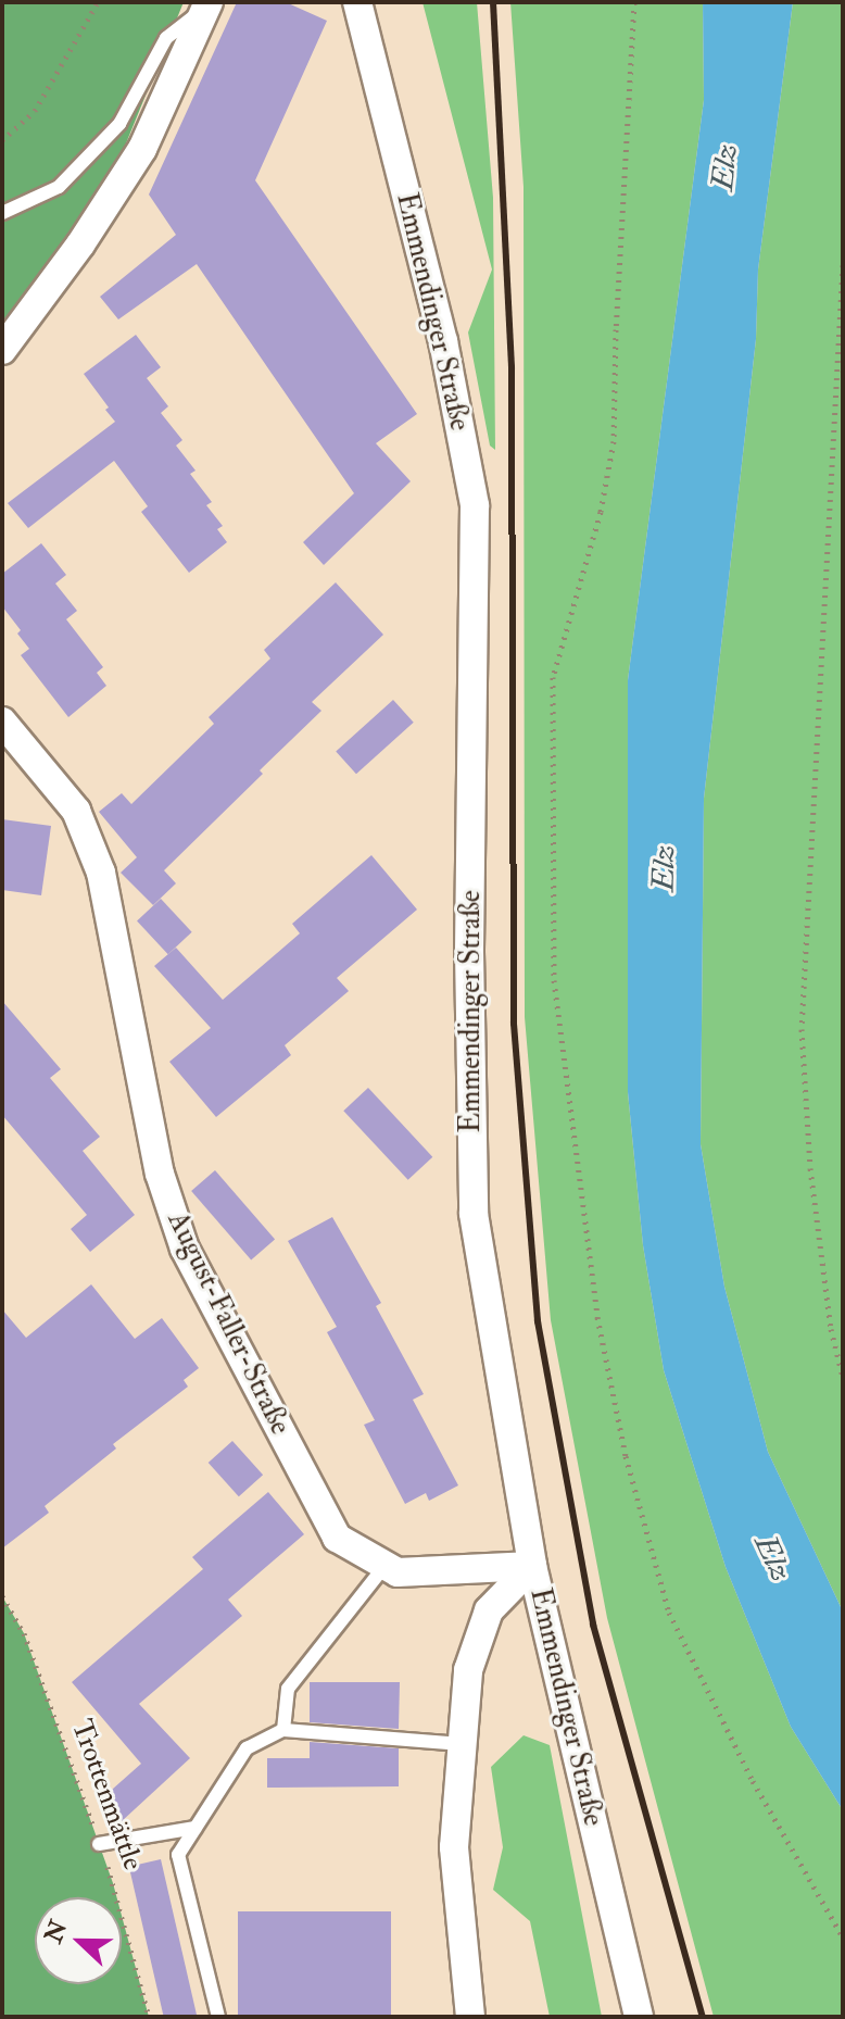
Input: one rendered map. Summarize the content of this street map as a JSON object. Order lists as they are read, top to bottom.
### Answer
{
  "streets": {
    "street": ["Emmendinger Straße", "August-Faller-Straße"],
    "path": ["Trottenmättle"]
  },
  "crossings": [
    ["Emmendinger Straße", "August-Faller-Straße"]
  ],
  "water": ["Elz"],
  "north": "left"
}
